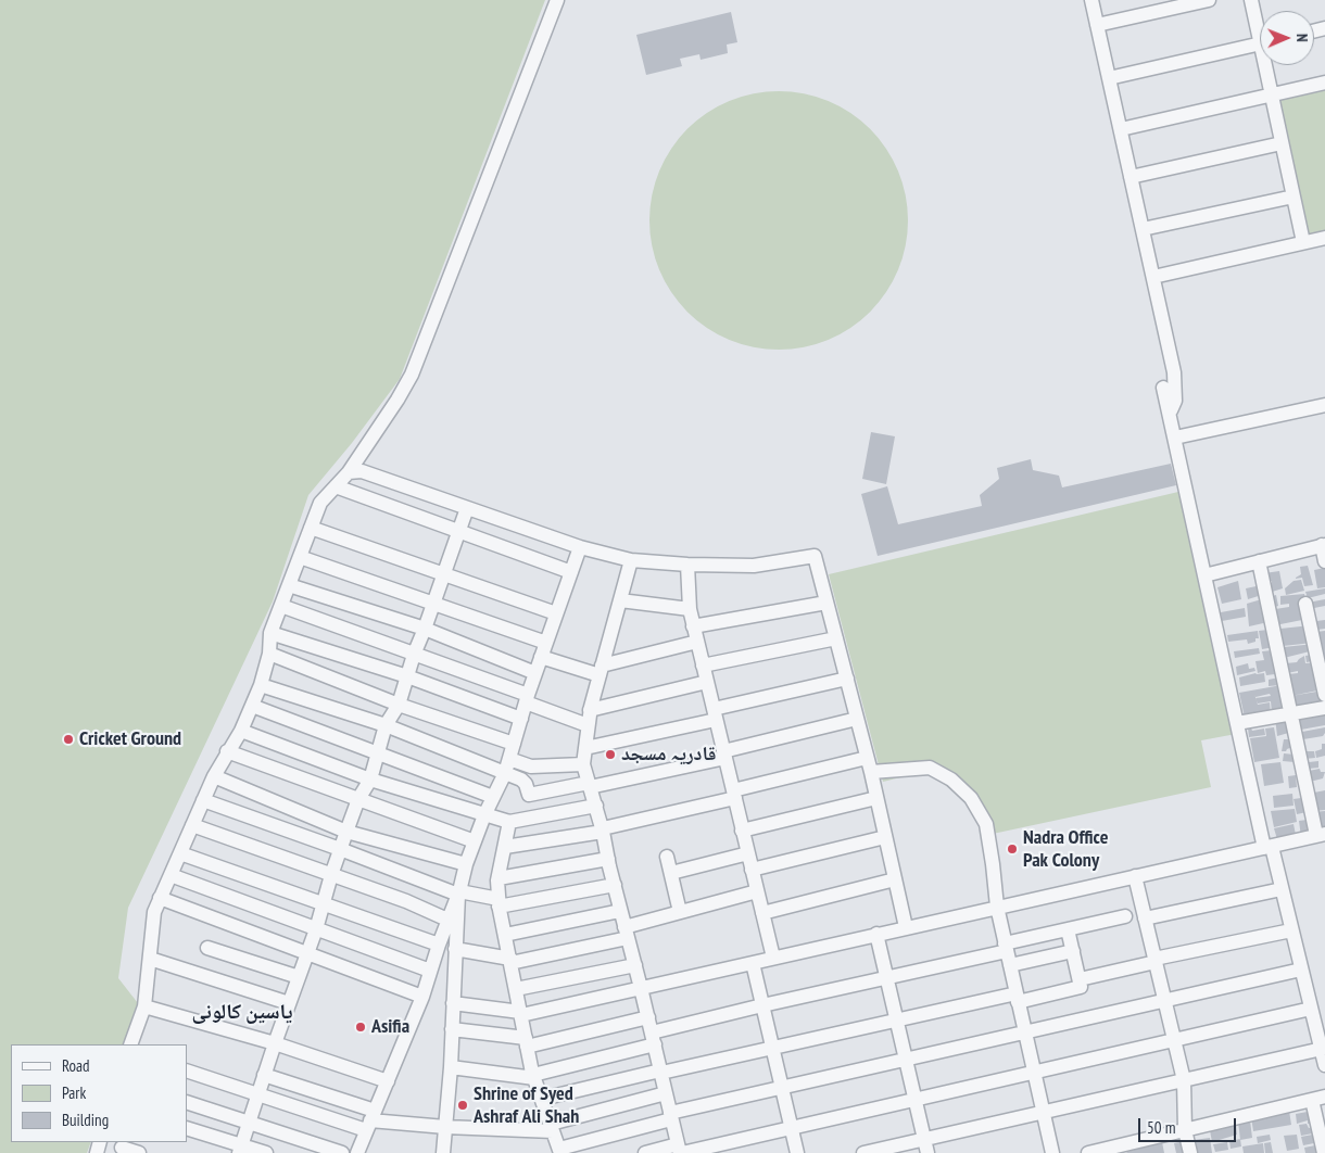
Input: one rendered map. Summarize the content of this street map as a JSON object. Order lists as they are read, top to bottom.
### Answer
{
  "districts": ["یاسین کالونی"],
  "places": [
    "Cricket Ground",
    "قادریہ مسجد",
    "Nadra Office Pak Colony",
    "Asifia",
    "Shrine of Syed Ashraf Ali Shah"
  ],
  "legend": ["Road", "Park", "Building"],
  "scale_bar": "50 m",
  "north": "right"
}
